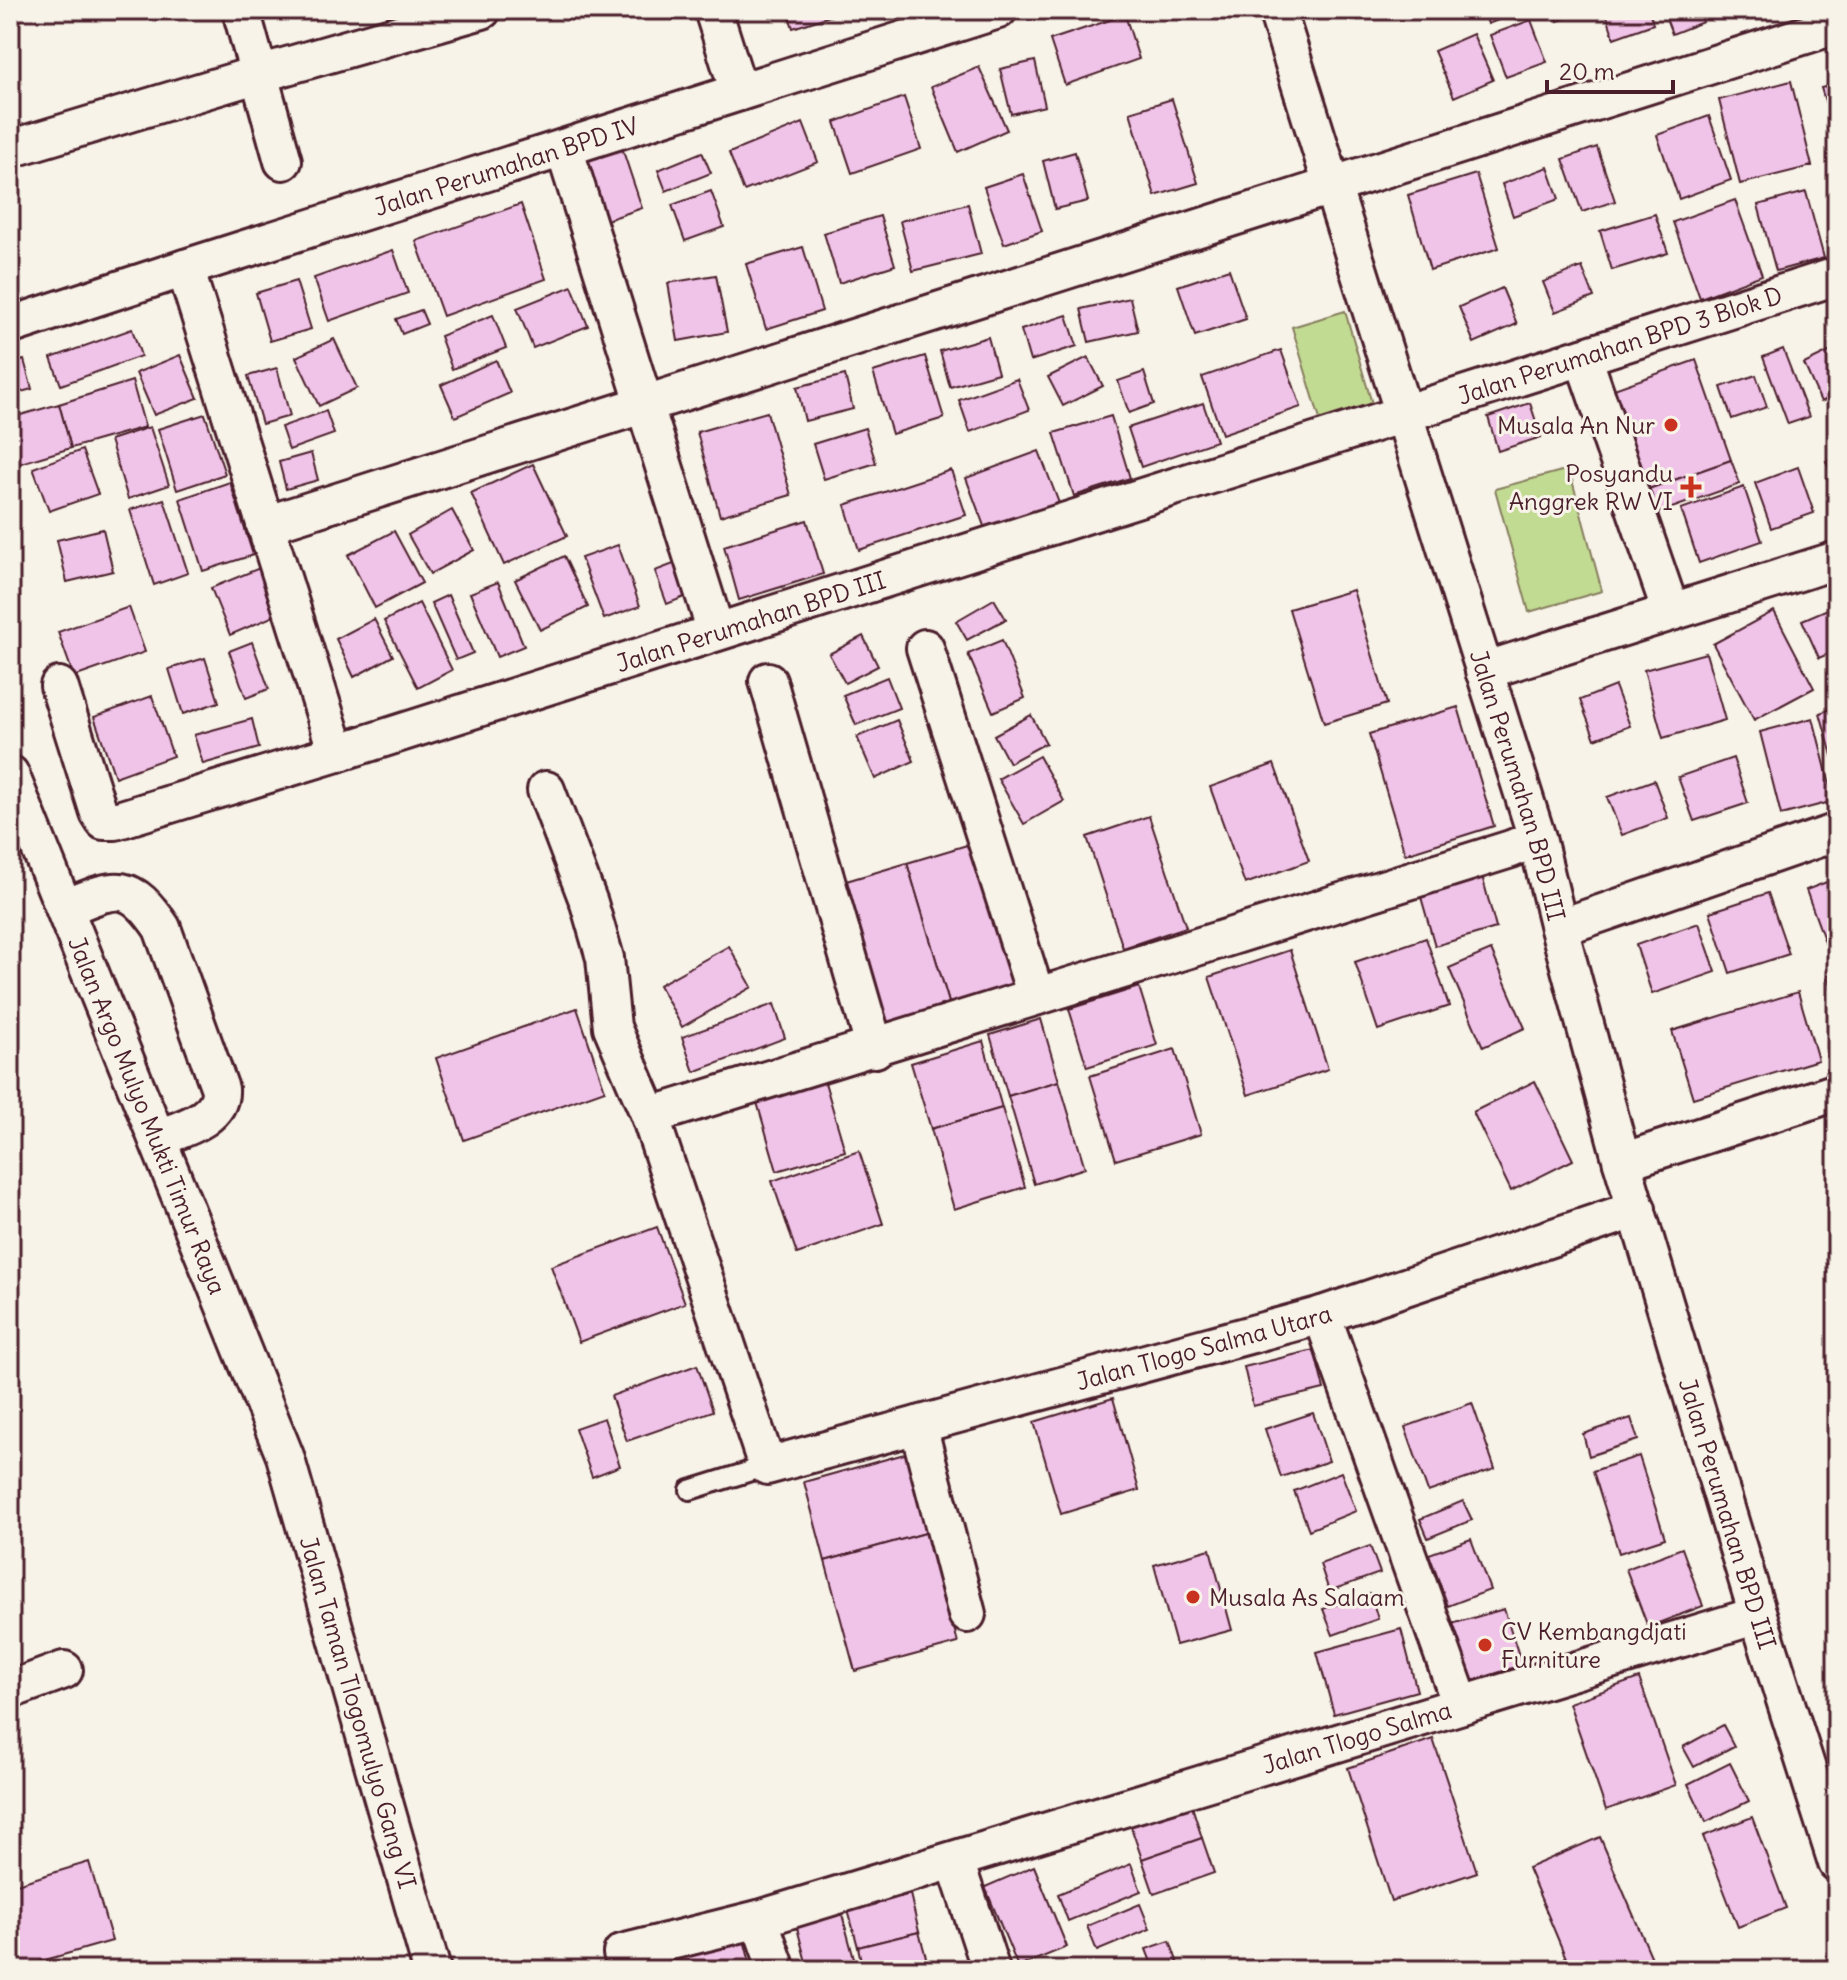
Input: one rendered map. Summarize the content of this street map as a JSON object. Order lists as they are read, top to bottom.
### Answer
{
  "streets": {
    "street": [
      "Jalan Perumahan BPD IV",
      "Jalan Perumahan BPD 3 Blok D",
      "Jalan Perumahan BPD III",
      "Jalan Argo Mulyo Mukti Timur Raya",
      "Jalan Tlogo Salma Utara",
      "Jalan Taman Tlogomulyo Gang VI",
      "Jalan Tlogo Salma"
    ]
  },
  "crossings": [
    ["Jalan Perumahan BPD 3 Blok D", "Jalan Perumahan BPD III"],
    ["Jalan Perumahan BPD III", "Jalan Tlogo Salma Utara"],
    ["Jalan Perumahan BPD III", "Jalan Tlogo Salma"],
    ["Jalan Argo Mulyo Mukti Timur Raya", "Jalan Taman Tlogomulyo Gang VI"]
  ],
  "places": {
    "other": ["Musala An Nur", "Musala As Salaam", "CV Kembangdjati Furniture"],
    "health": ["Posyandu Anggrek RW VI"]
  },
  "scale_bar": "20 m"
}
